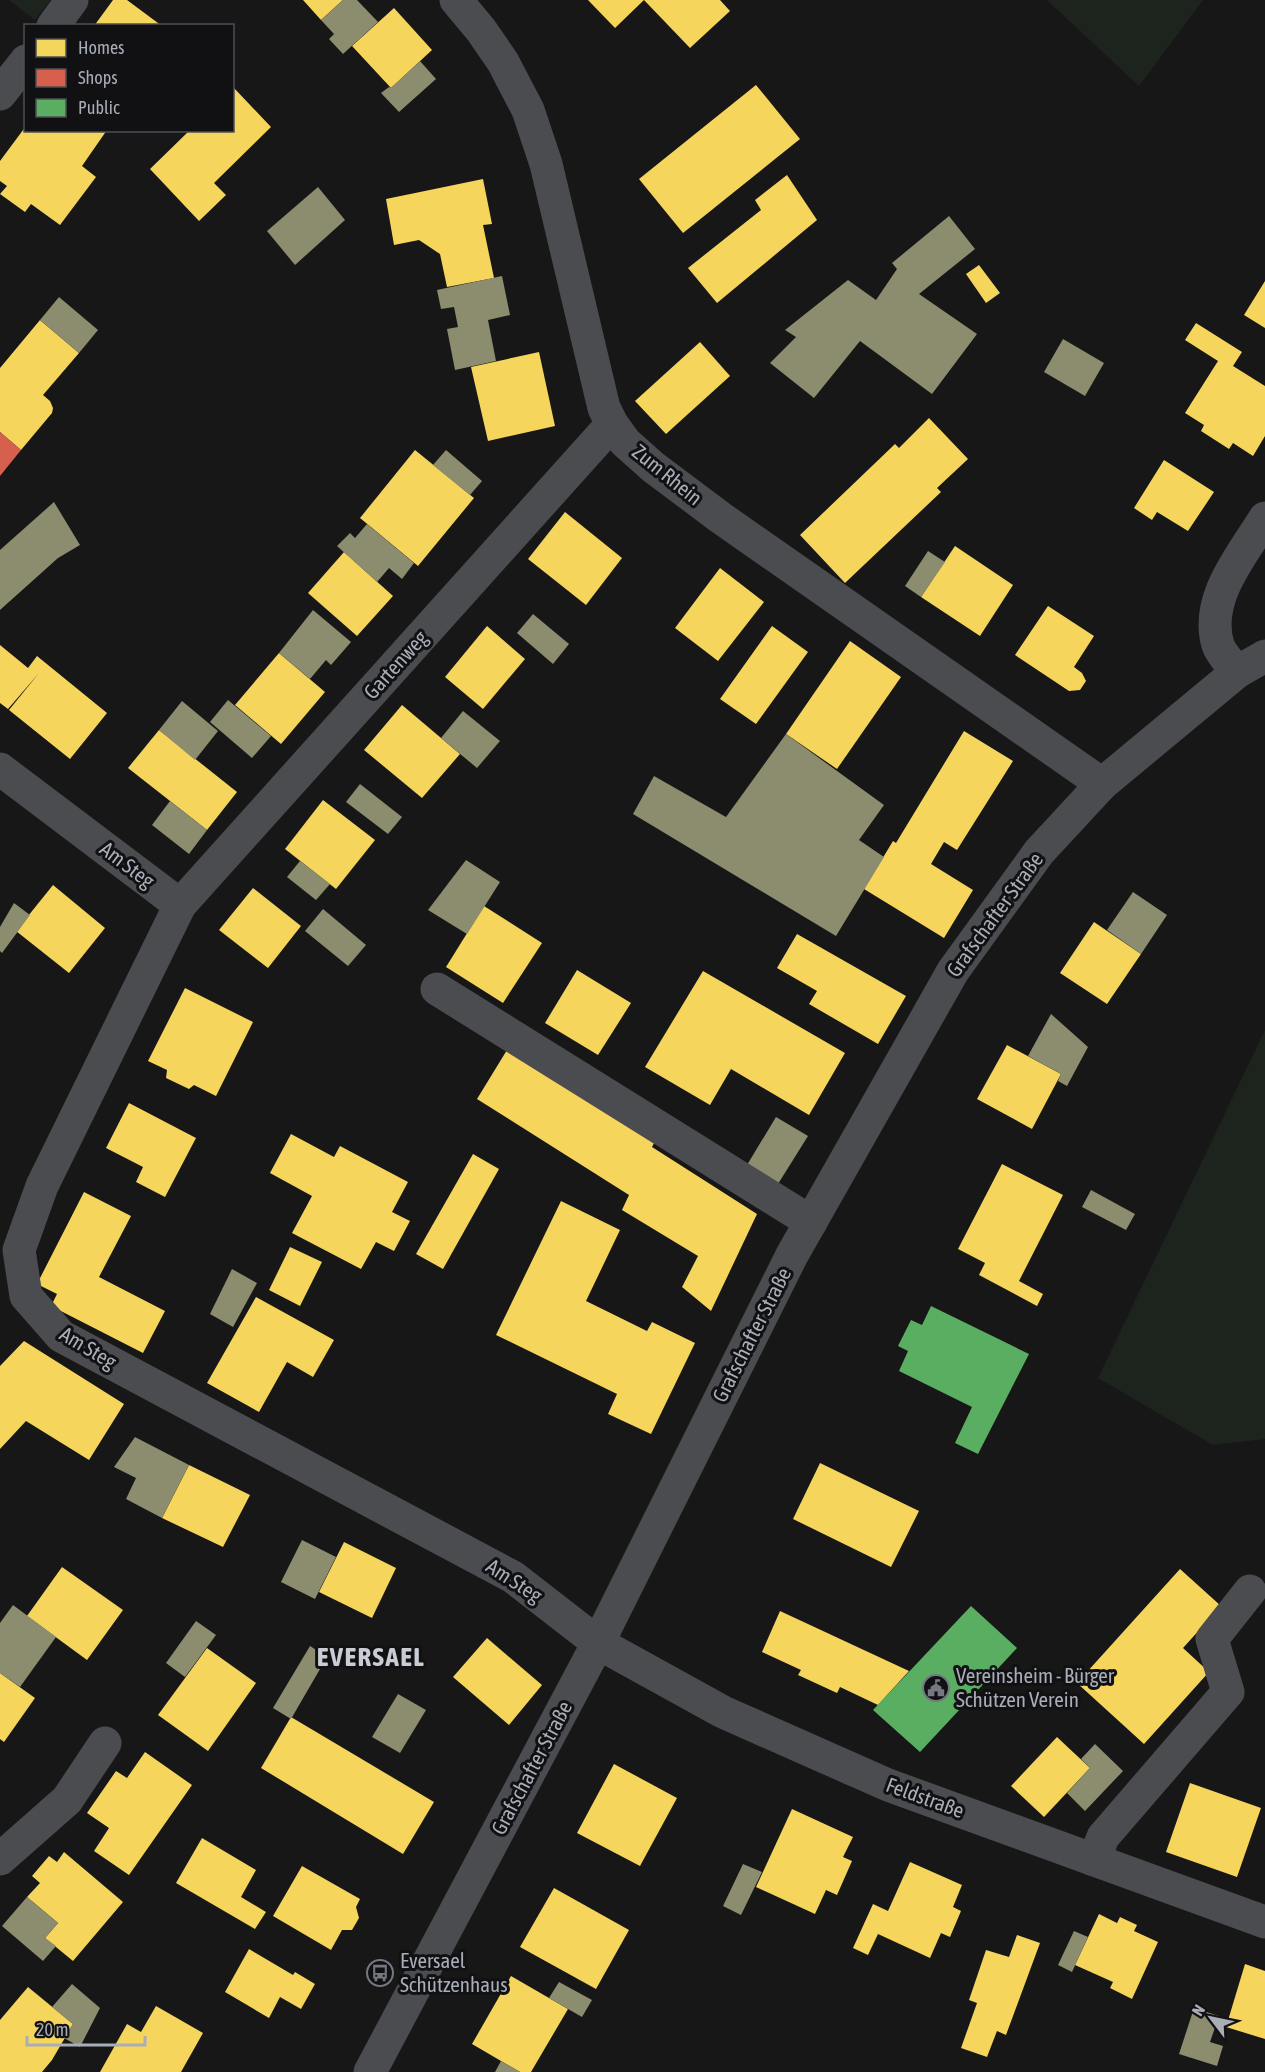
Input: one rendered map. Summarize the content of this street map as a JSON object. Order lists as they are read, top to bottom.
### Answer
{
  "streets": {
    "street": [
      "Zum Rhein",
      "Gartenweg",
      "Am Steg",
      "Grafschafter Straße",
      "Feldstraße"
    ]
  },
  "crossings": [
    ["Zum Rhein", "Gartenweg"],
    ["Zum Rhein", "Grafschafter Straße"],
    ["Gartenweg", "Am Steg"],
    ["Am Steg", "Grafschafter Straße"],
    ["Am Steg", "Feldstraße"],
    ["Grafschafter Straße", "Feldstraße"]
  ],
  "districts": ["EVERSAEL"],
  "places": {
    "public building": ["Vereinsheim - Bürger Schützen Verein"],
    "bus stop": ["Eversael Schützenhaus"]
  },
  "legend": ["Homes", "Shops", "Public"],
  "scale_bar": "20 m",
  "north": "top left"
}
